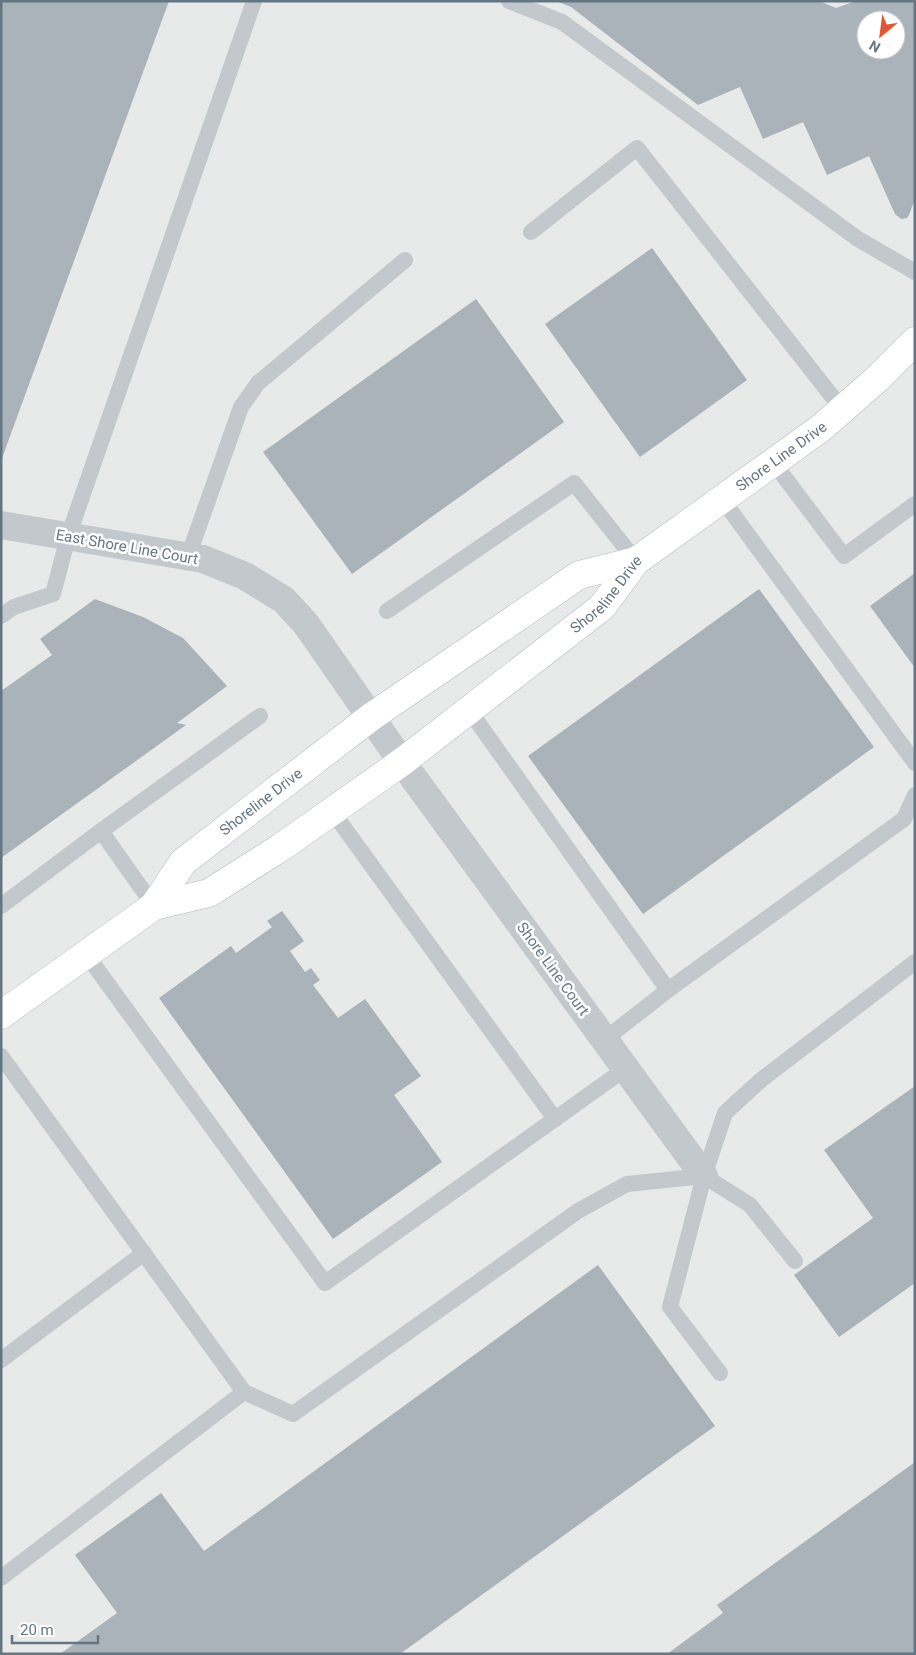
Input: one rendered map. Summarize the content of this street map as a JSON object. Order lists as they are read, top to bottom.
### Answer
{
  "streets": {
    "street": [
      "Shore Line Drive",
      "East Shore Line Court",
      "Shoreline Drive",
      "Shore Line Court"
    ]
  },
  "crossings": [
    ["Shore Line Drive", "Shoreline Drive"],
    ["East Shore Line Court", "Shoreline Drive"],
    ["East Shore Line Court", "Shore Line Court"],
    ["Shoreline Drive", "Shore Line Court"]
  ],
  "scale_bar": "20 m",
  "north": "bottom left"
}
